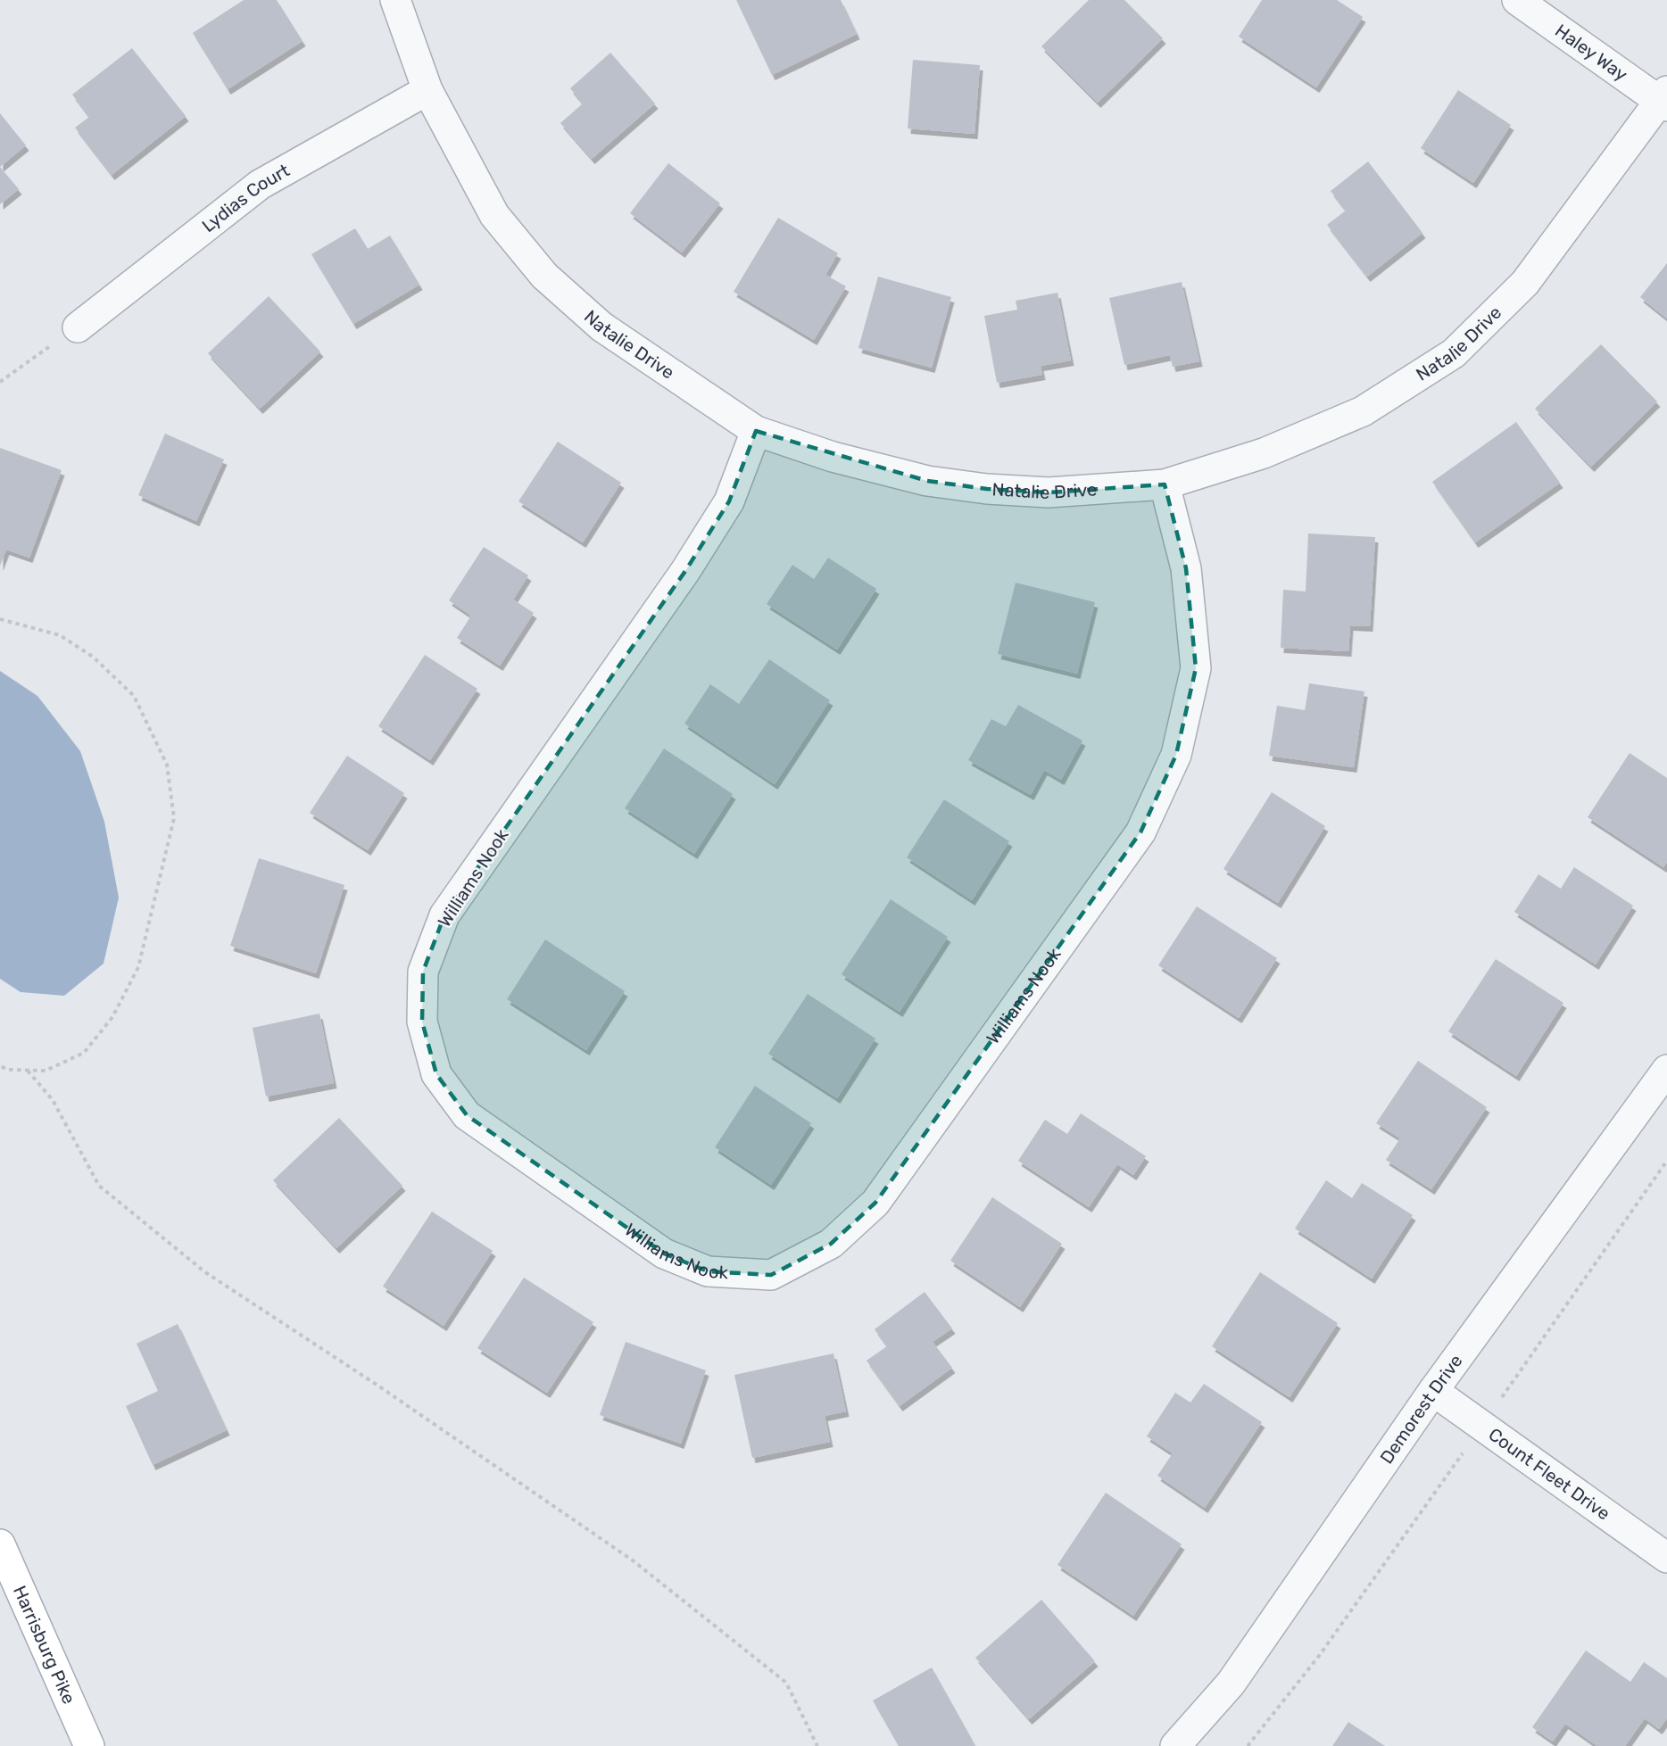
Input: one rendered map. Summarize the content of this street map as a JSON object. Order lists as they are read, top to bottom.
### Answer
{
  "streets": {
    "main road": ["Harrisburg Pike"],
    "street": [
      "Haley Way",
      "Lydias Court",
      "Natalie Drive",
      "Williams Nook",
      "Demorest Drive",
      "Count Fleet Drive"
    ]
  },
  "crossings": [
    ["Haley Way", "Natalie Drive"],
    ["Lydias Court", "Natalie Drive"],
    ["Natalie Drive", "Williams Nook"],
    ["Demorest Drive", "Count Fleet Drive"]
  ]
}
